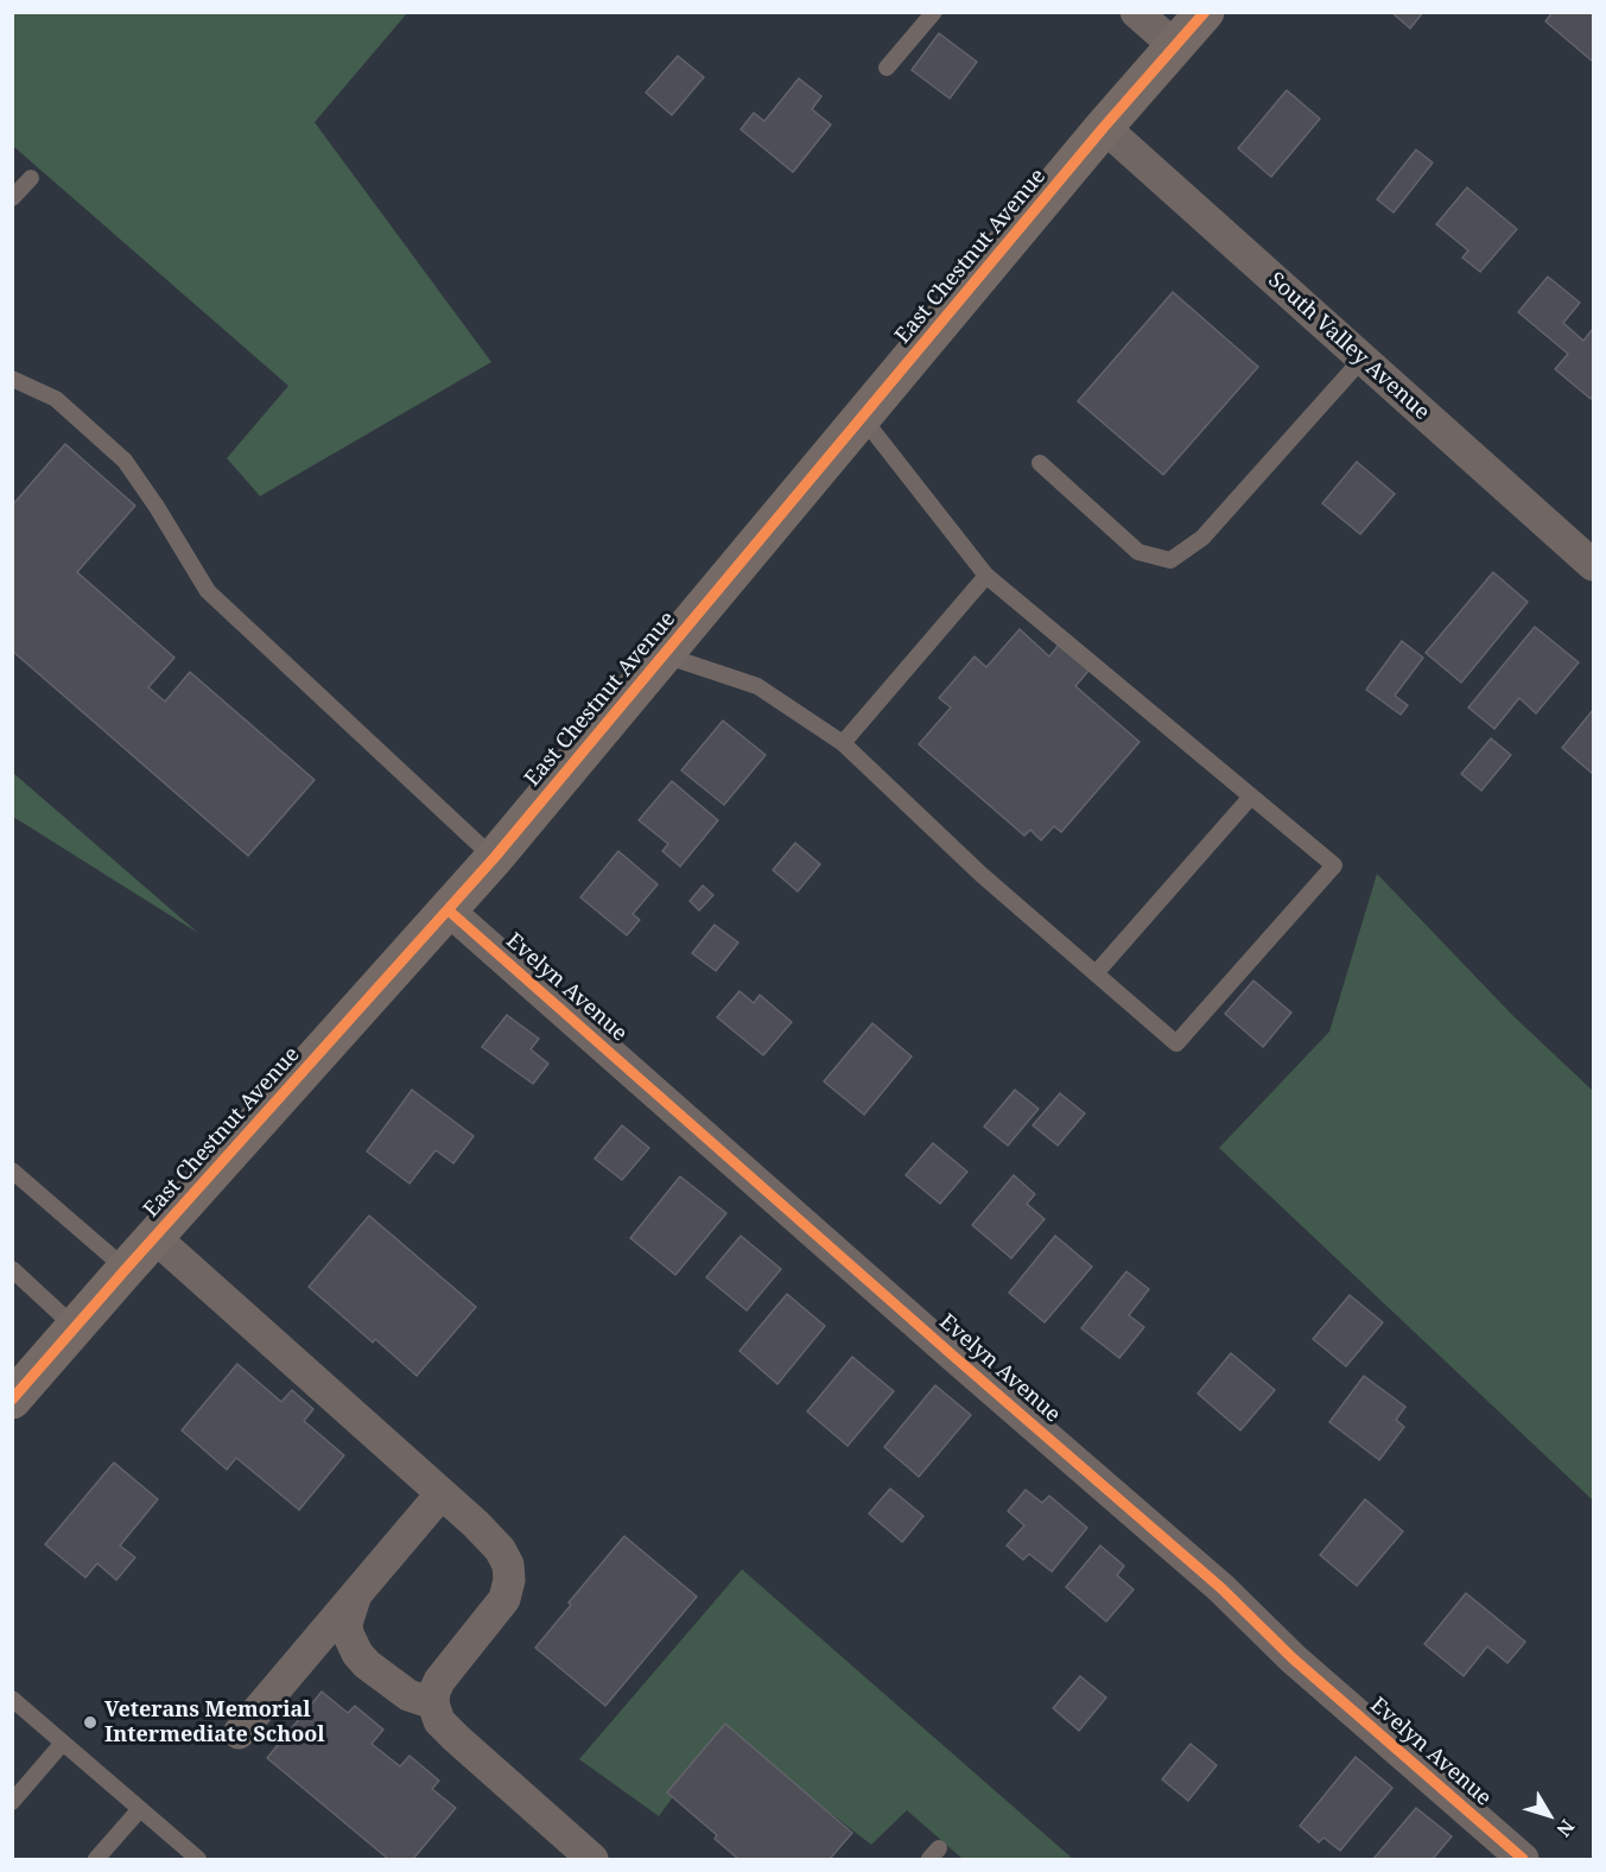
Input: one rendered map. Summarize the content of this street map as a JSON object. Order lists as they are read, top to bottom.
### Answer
{
  "streets": {
    "street": ["East Chestnut Avenue", "South Valley Avenue", "Evelyn Avenue"]
  },
  "crossings": [
    ["East Chestnut Avenue", "South Valley Avenue"],
    ["East Chestnut Avenue", "Evelyn Avenue"]
  ],
  "places": ["Veterans Memorial Intermediate School"],
  "north": "bottom right"
}
